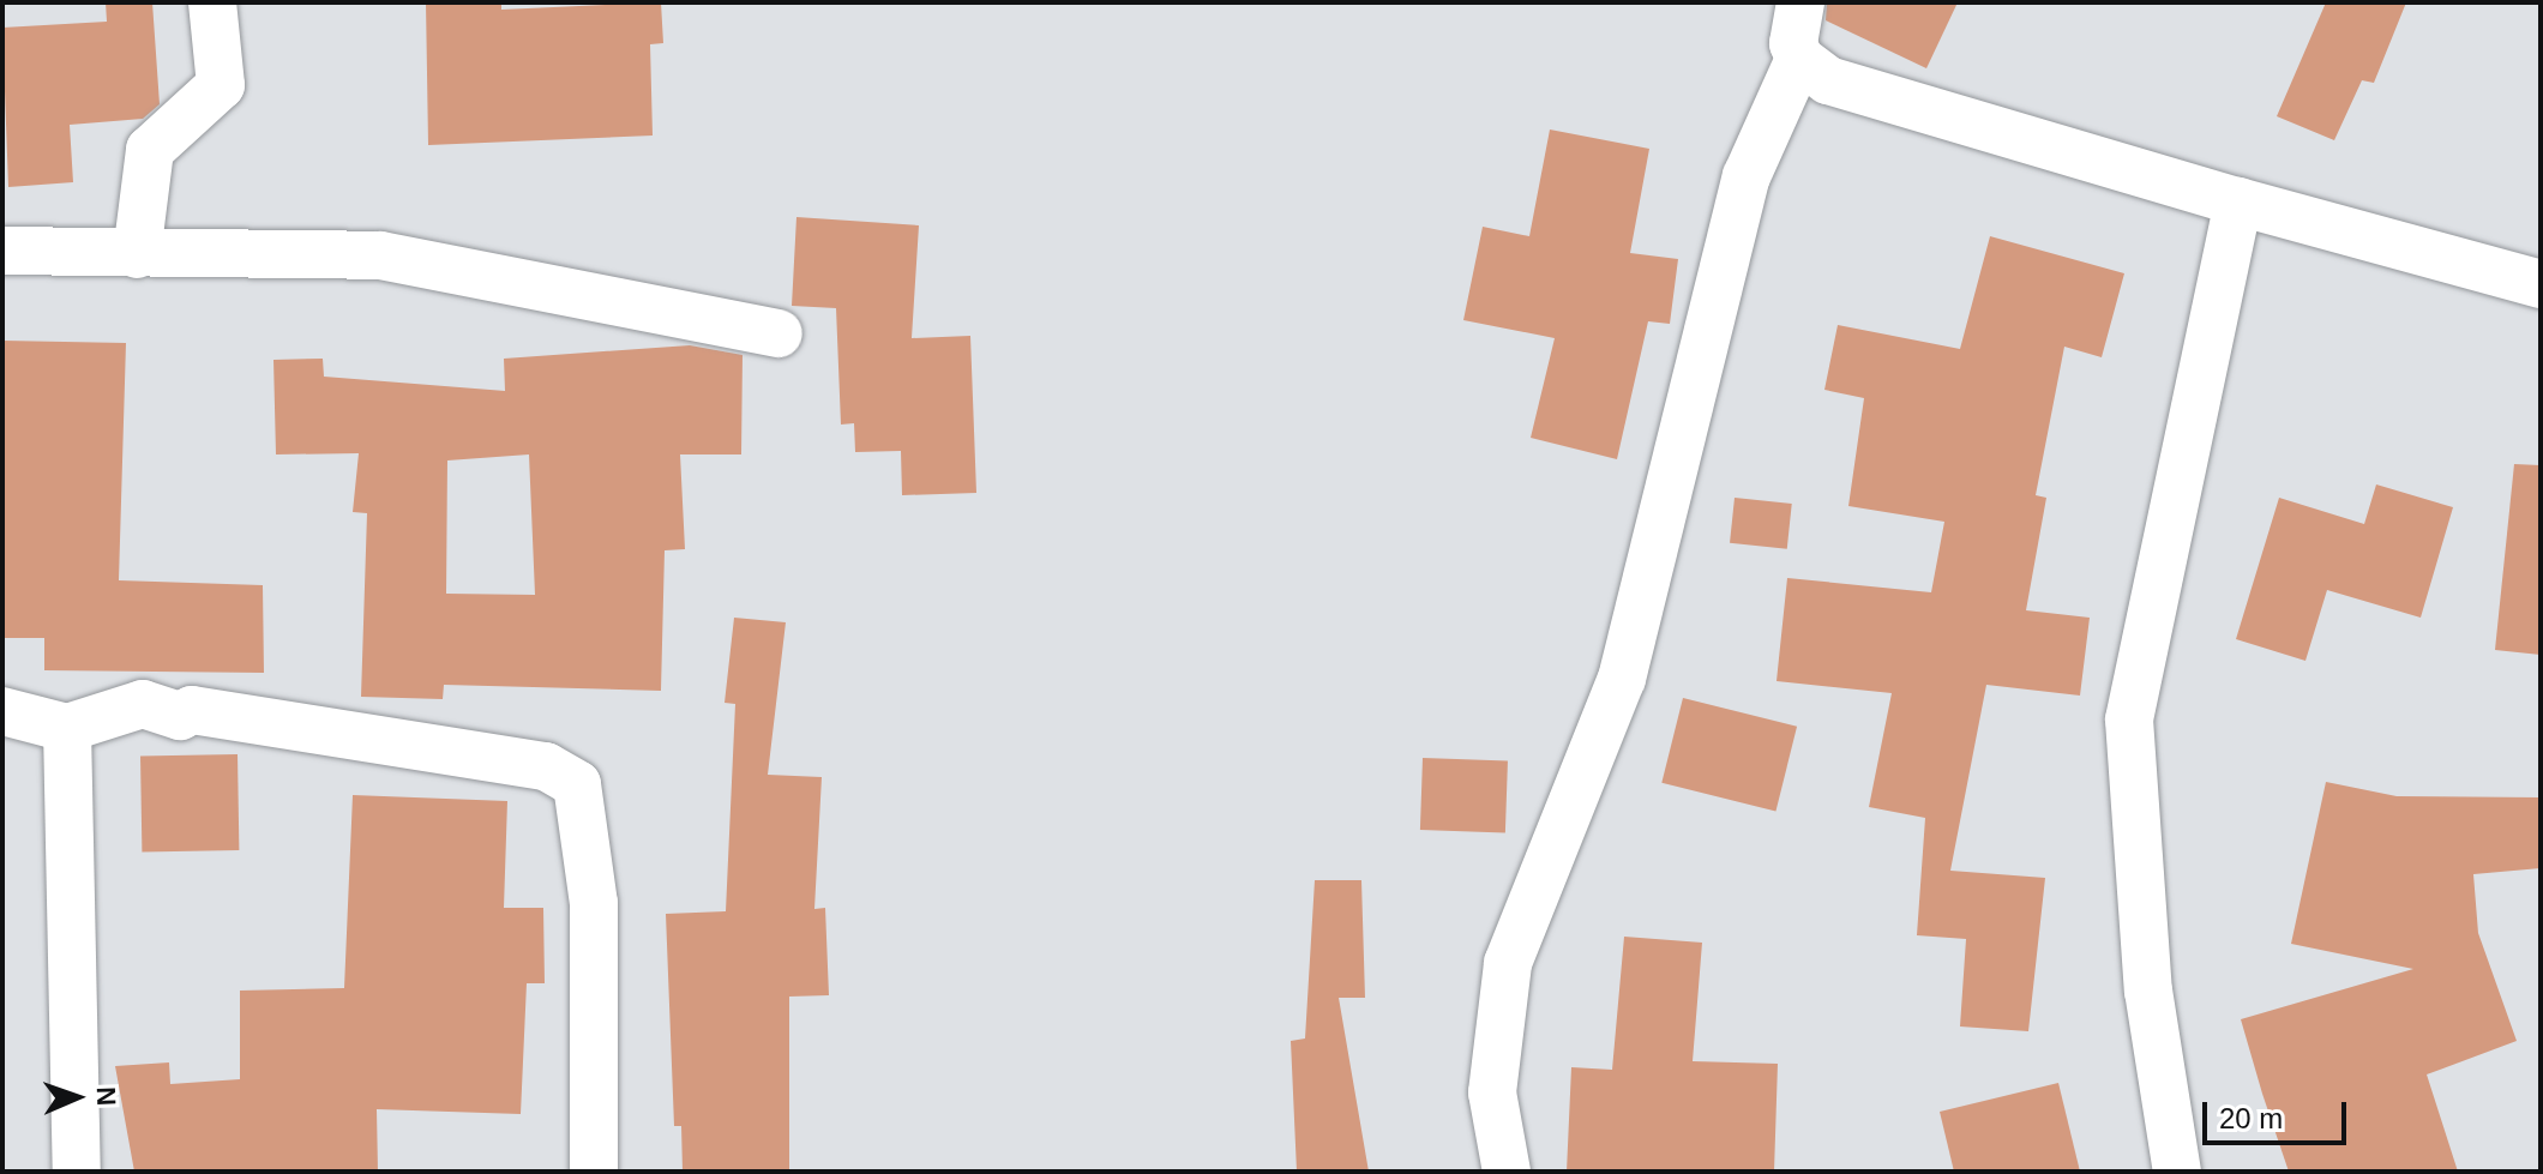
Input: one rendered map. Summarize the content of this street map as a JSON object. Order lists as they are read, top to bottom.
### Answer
{
  "scale_bar": "20 m",
  "north": "right"
}
